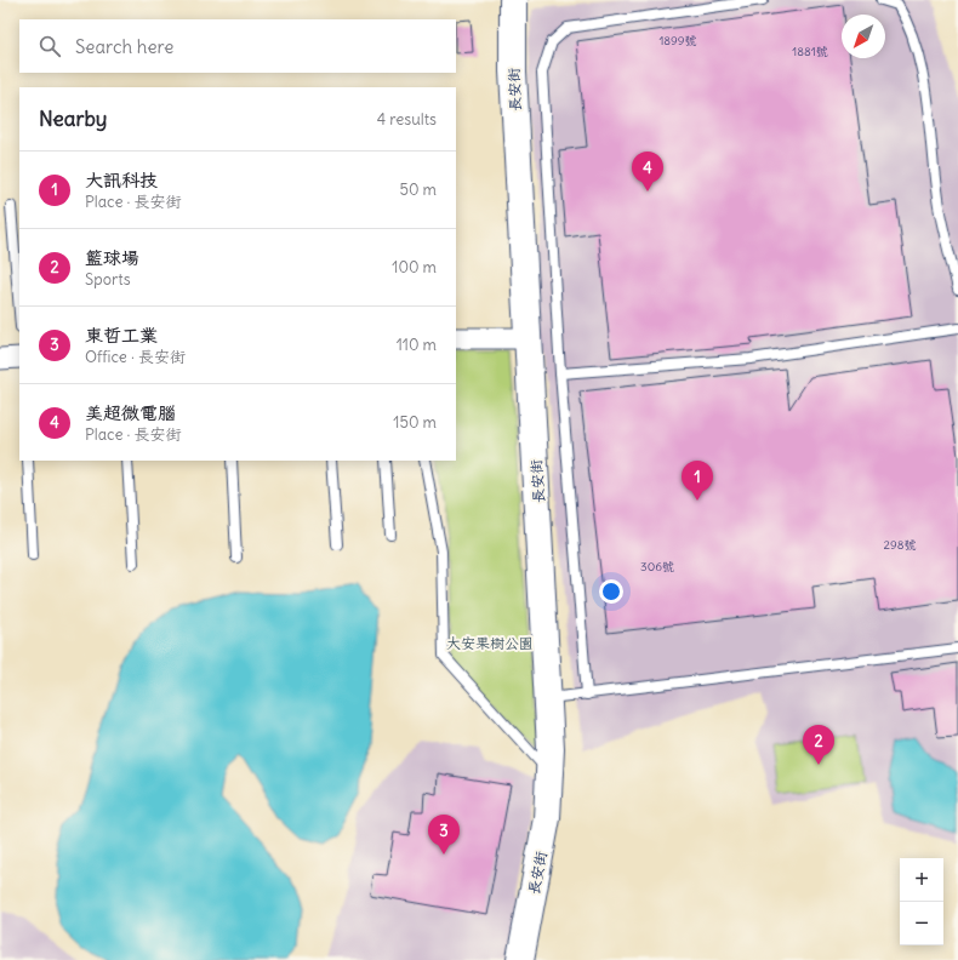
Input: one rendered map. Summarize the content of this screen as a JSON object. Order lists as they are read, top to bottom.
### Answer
{
  "streets": {
    "street": ["長安街"]
  },
  "parks": ["大安果樹公園"],
  "house_numbers": [
    "1899號",
    "1881號",
    "298號",
    "306號"
  ],
  "north": "bottom left",
  "page": {
    "search": "Search here",
    "heading": ["Nearby", "4 results"],
    "list": [
      {
        "mark": "1",
        "name": "大訊科技",
        "note": "Place · 長安街",
        "value": "50 m"
      },
      {
        "mark": "2",
        "name": "籃球場",
        "note": "Sports",
        "value": "100 m"
      },
      {
        "mark": "3",
        "name": "東哲工業",
        "note": "Office · 長安街",
        "value": "110 m"
      },
      {
        "mark": "4",
        "name": "美超微電腦",
        "note": "Place · 長安街",
        "value": "150 m"
      }
    ],
    "pins": [
      "4",
      "1",
      "2",
      "3"
    ],
    "map_buttons": ["+", "−"]
  }
}
